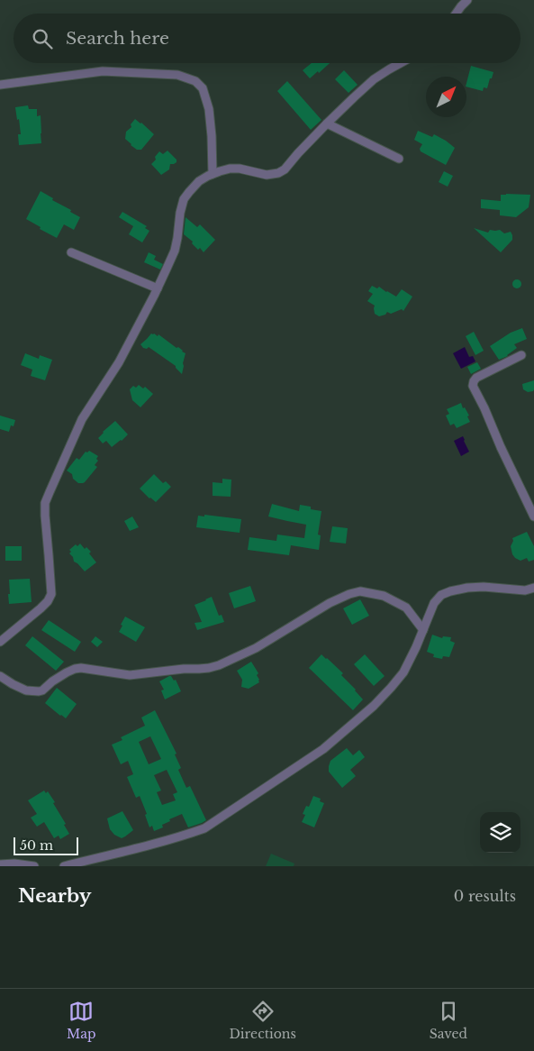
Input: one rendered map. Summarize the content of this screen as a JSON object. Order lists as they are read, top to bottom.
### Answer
{
  "scale_bar": "50 m",
  "north": "top right",
  "page": {
    "search": "Search here",
    "scale": "50 m",
    "heading": ["Nearby", "0 results"],
    "nav": ["Map", "Directions", "Saved"]
  }
}
